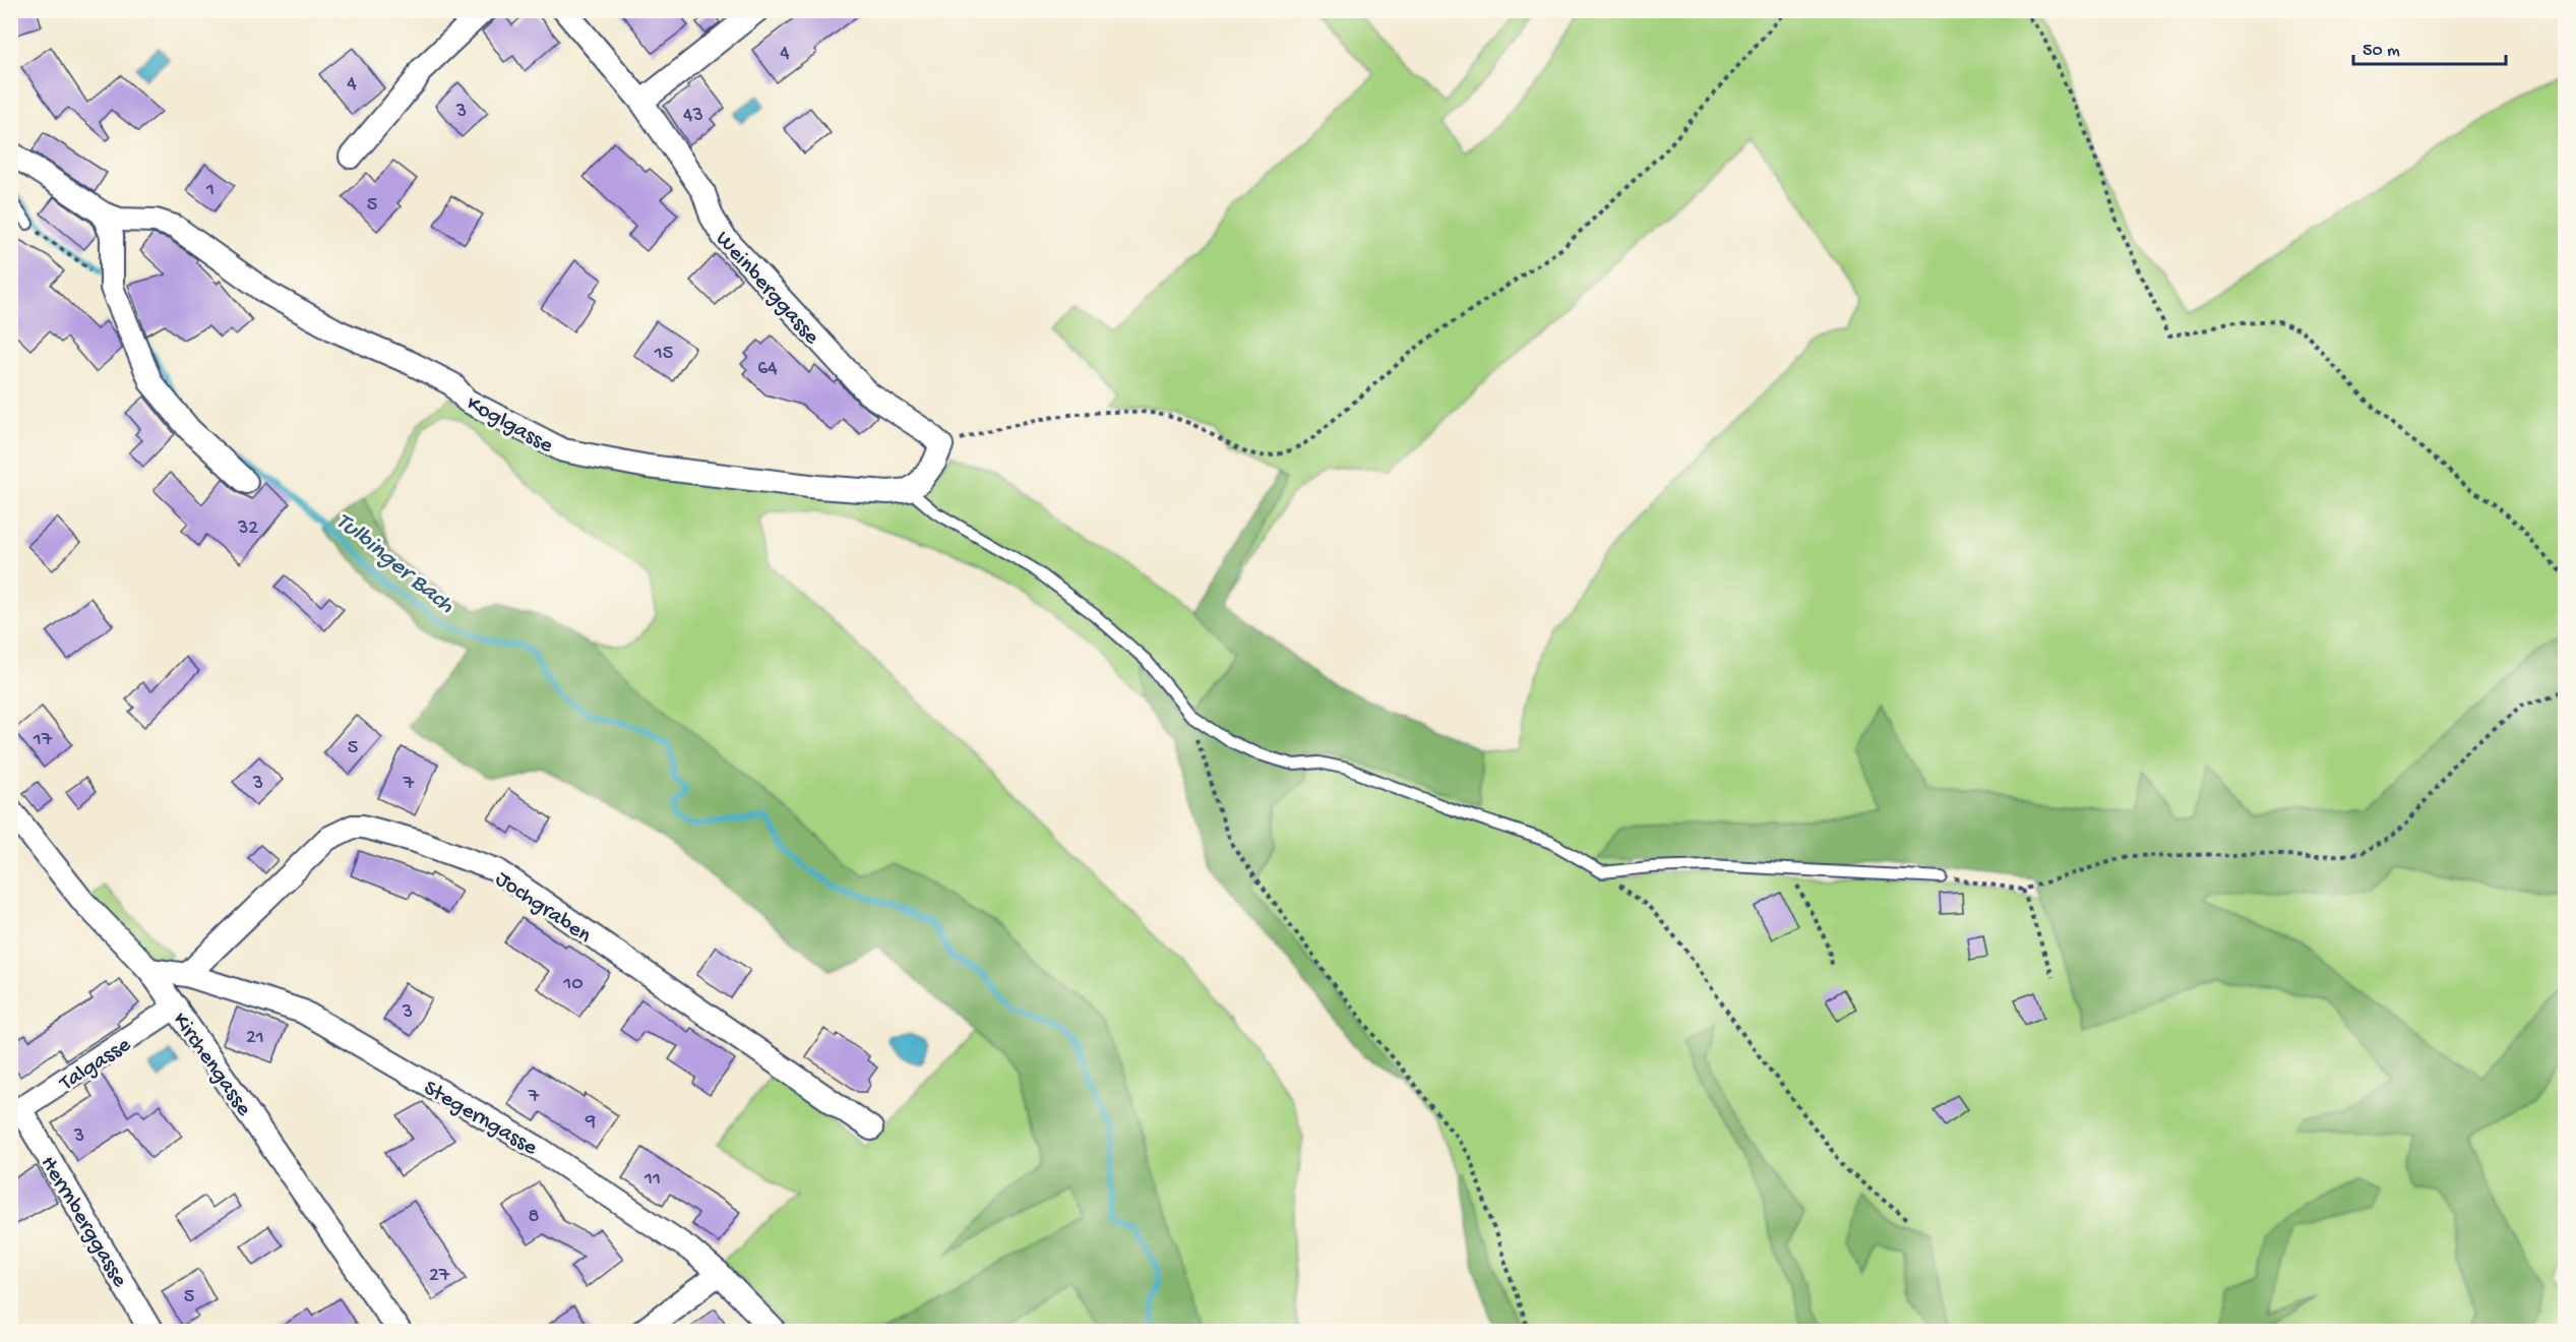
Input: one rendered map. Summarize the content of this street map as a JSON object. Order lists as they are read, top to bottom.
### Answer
{
  "streets": {
    "street": [
      "Weinberggasse",
      "Koglgasse",
      "Jochgraben",
      "Talgasse",
      "Kirchengasse",
      "Stegerngasse",
      "Herrnberggasse"
    ]
  },
  "crossings": [
    ["Jochgraben", "Stegerngasse"],
    ["Talgasse", "Kirchengasse"],
    ["Talgasse", "Herrnberggasse"],
    ["Kirchengasse", "Stegerngasse"]
  ],
  "water": ["Tulbinger Bach"],
  "house_numbers": [
    "4",
    "4",
    "3",
    "43",
    "1",
    "5",
    "15",
    "64",
    "32",
    "17",
    "5",
    "3",
    "7",
    "10",
    "3",
    "21",
    "7",
    "9",
    "3",
    "11",
    "8",
    "27",
    "5"
  ],
  "scale_bar": "50 m"
}
